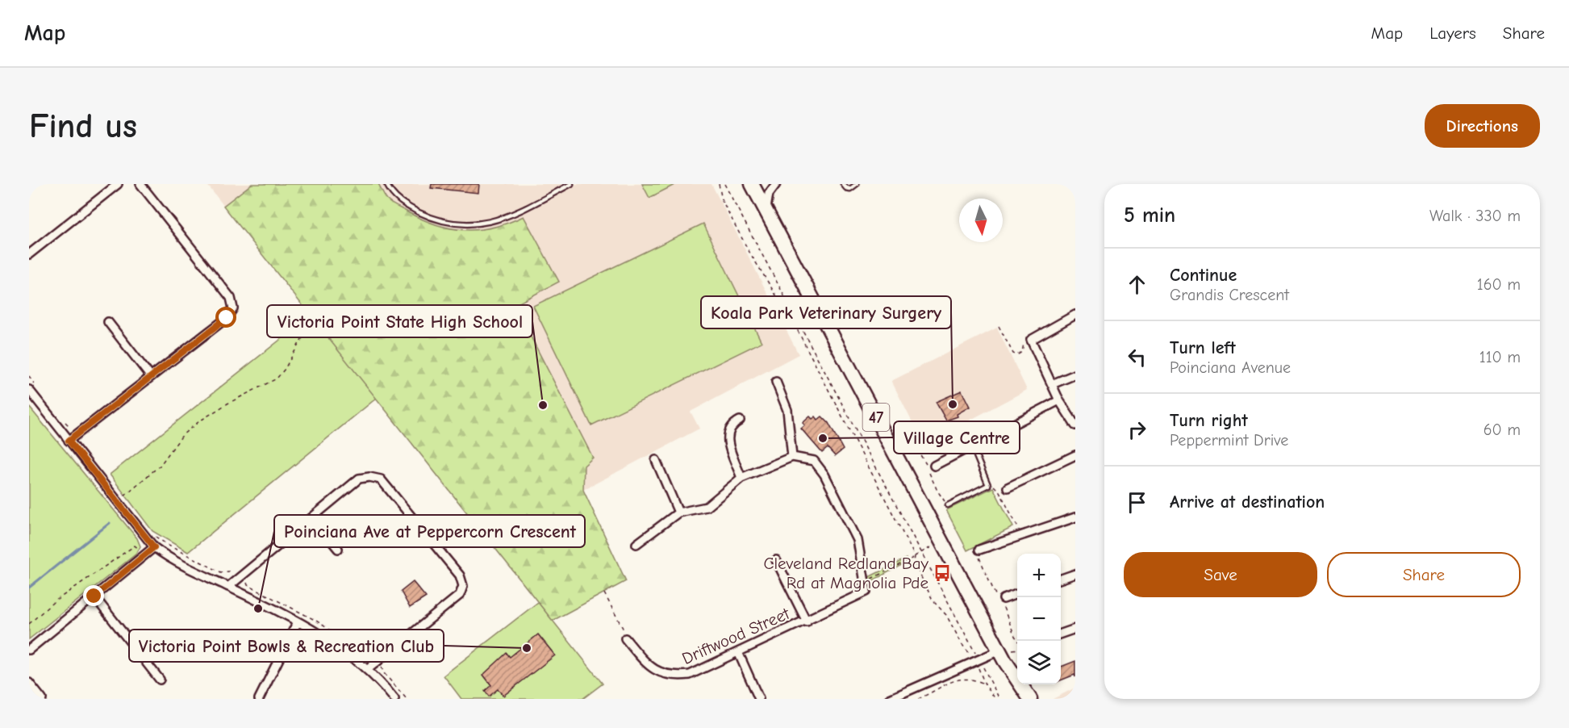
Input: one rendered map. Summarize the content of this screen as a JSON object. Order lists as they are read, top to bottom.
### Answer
{
  "streets": {
    "highway": ["47"],
    "street": ["Driftwood Street"]
  },
  "places": {
    "other": [
      "Koala Park Veterinary Surgery",
      "Victoria Point State High School",
      "Village Centre",
      "Poinciana Ave at Peppercorn Crescent",
      "Victoria Point Bowls & Recreation Club"
    ],
    "bus stop": ["Cleveland Redland Bay Rd at Magnolia Pde"]
  },
  "north": "bottom",
  "page": {
    "header": "Map",
    "nav": ["Map", "Layers", "Share"],
    "buttons": [
      "Directions",
      ["Save", "Share"]
    ],
    "title": "Find us",
    "heading": ["5 min", "Walk · 330 m"],
    "list": [
      ["Continue", "Grandis Crescent", "160 m"],
      ["Turn left", "Poinciana Avenue", "110 m"],
      ["Turn right", "Peppermint Drive", "60 m"],
      "Arrive at destination"
    ],
    "map_buttons": ["+", "−"]
  }
}
